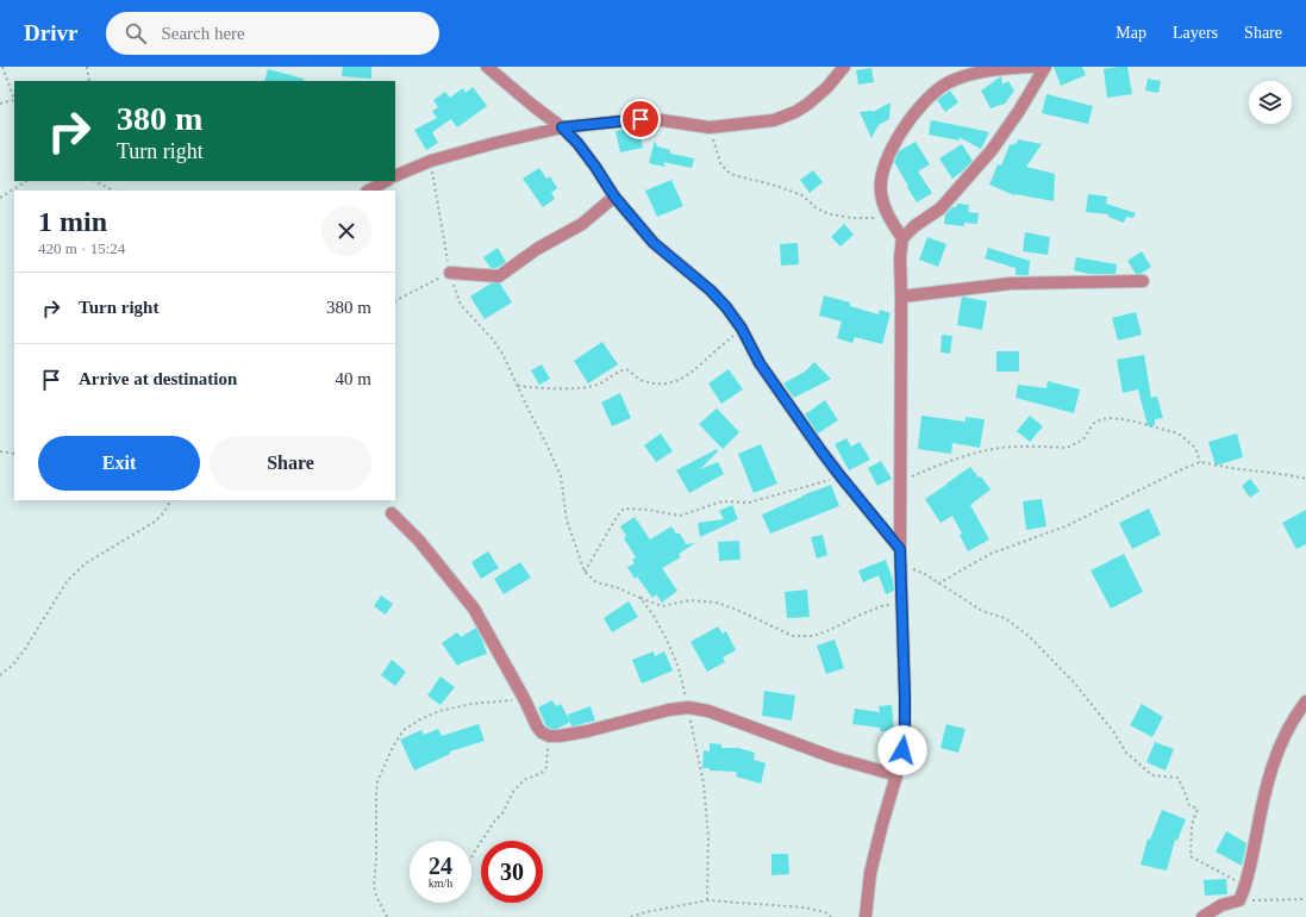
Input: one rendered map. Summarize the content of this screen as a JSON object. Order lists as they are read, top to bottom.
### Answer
{
  "page": {
    "header": "Drivr",
    "search": "Search here",
    "nav": ["Map", "Layers", "Share"],
    "turn": ["380 m", "Turn right"],
    "heading": ["1 min", "420 m · 15:24"],
    "list": [
      {
        "name": "Turn right",
        "value": "380 m"
      },
      {
        "name": "Arrive at destination",
        "value": "40 m"
      }
    ],
    "buttons": ["Exit", "Share"],
    "speed": "24 km/h",
    "limit": "30"
  }
}
